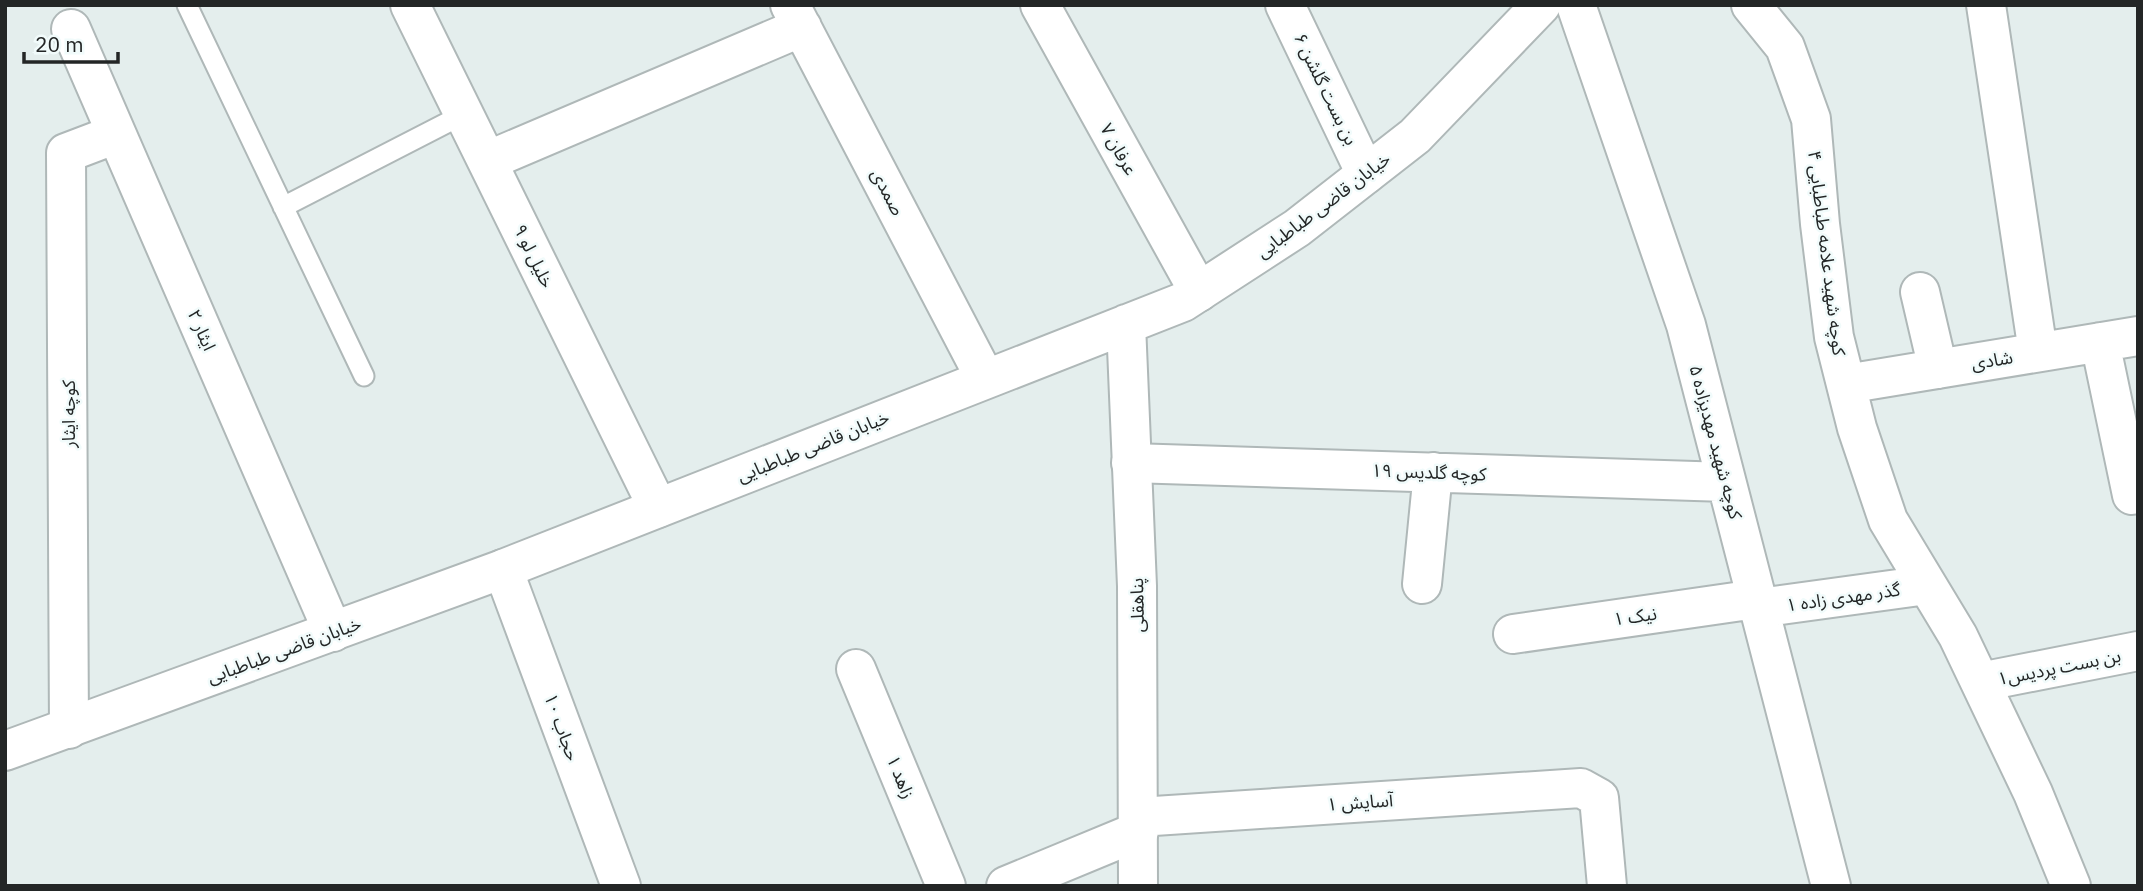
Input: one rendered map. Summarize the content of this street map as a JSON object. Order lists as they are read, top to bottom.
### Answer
{
  "streets": {
    "street": [
      "بن بست گلشن ۶",
      "عرفان ۷",
      "صمدی",
      "خیابان قاضی طباطبایی",
      "کوچه شهید علامه طباطبایی ۴",
      "خلیل لو ۹",
      "ایثار ۲",
      "شادی",
      "کوچه ایثار",
      "کوچه شهید مهدیزاده ۵",
      "کوچه گلدیس ۱۹",
      "گذر مهدی زاده ۱",
      "پناهقلی",
      "نیک ۱",
      "بن بست پردیس۱",
      "حجاب ۱۰",
      "زاهد ۱",
      "آسایش ۱"
    ]
  },
  "crossings": [
    ["بن بست گلشن ۶", "خیابان قاضی طباطبایی"],
    ["عرفان ۷", "خیابان قاضی طباطبایی"],
    ["صمدی", "خیابان قاضی طباطبایی"],
    ["خیابان قاضی طباطبایی", "خلیل لو ۹"],
    ["خیابان قاضی طباطبایی", "ایثار ۲"],
    ["خیابان قاضی طباطبایی", "کوچه ایثار"],
    ["خیابان قاضی طباطبایی", "پناهقلی"],
    ["خیابان قاضی طباطبایی", "حجاب ۱۰"],
    ["کوچه شهید علامه طباطبایی ۴", "شادی"],
    ["کوچه شهید علامه طباطبایی ۴", "گذر مهدی زاده ۱"],
    ["کوچه شهید علامه طباطبایی ۴", "بن بست پردیس۱"],
    ["ایثار ۲", "کوچه ایثار"],
    ["کوچه شهید مهدیزاده ۵", "کوچه گلدیس ۱۹"],
    ["کوچه شهید مهدیزاده ۵", "گذر مهدی زاده ۱"],
    ["کوچه شهید مهدیزاده ۵", "نیک ۱"],
    ["کوچه گلدیس ۱۹", "پناهقلی"],
    ["گذر مهدی زاده ۱", "نیک ۱"],
    ["پناهقلی", "آسایش ۱"]
  ],
  "scale_bar": "20 m"
}
